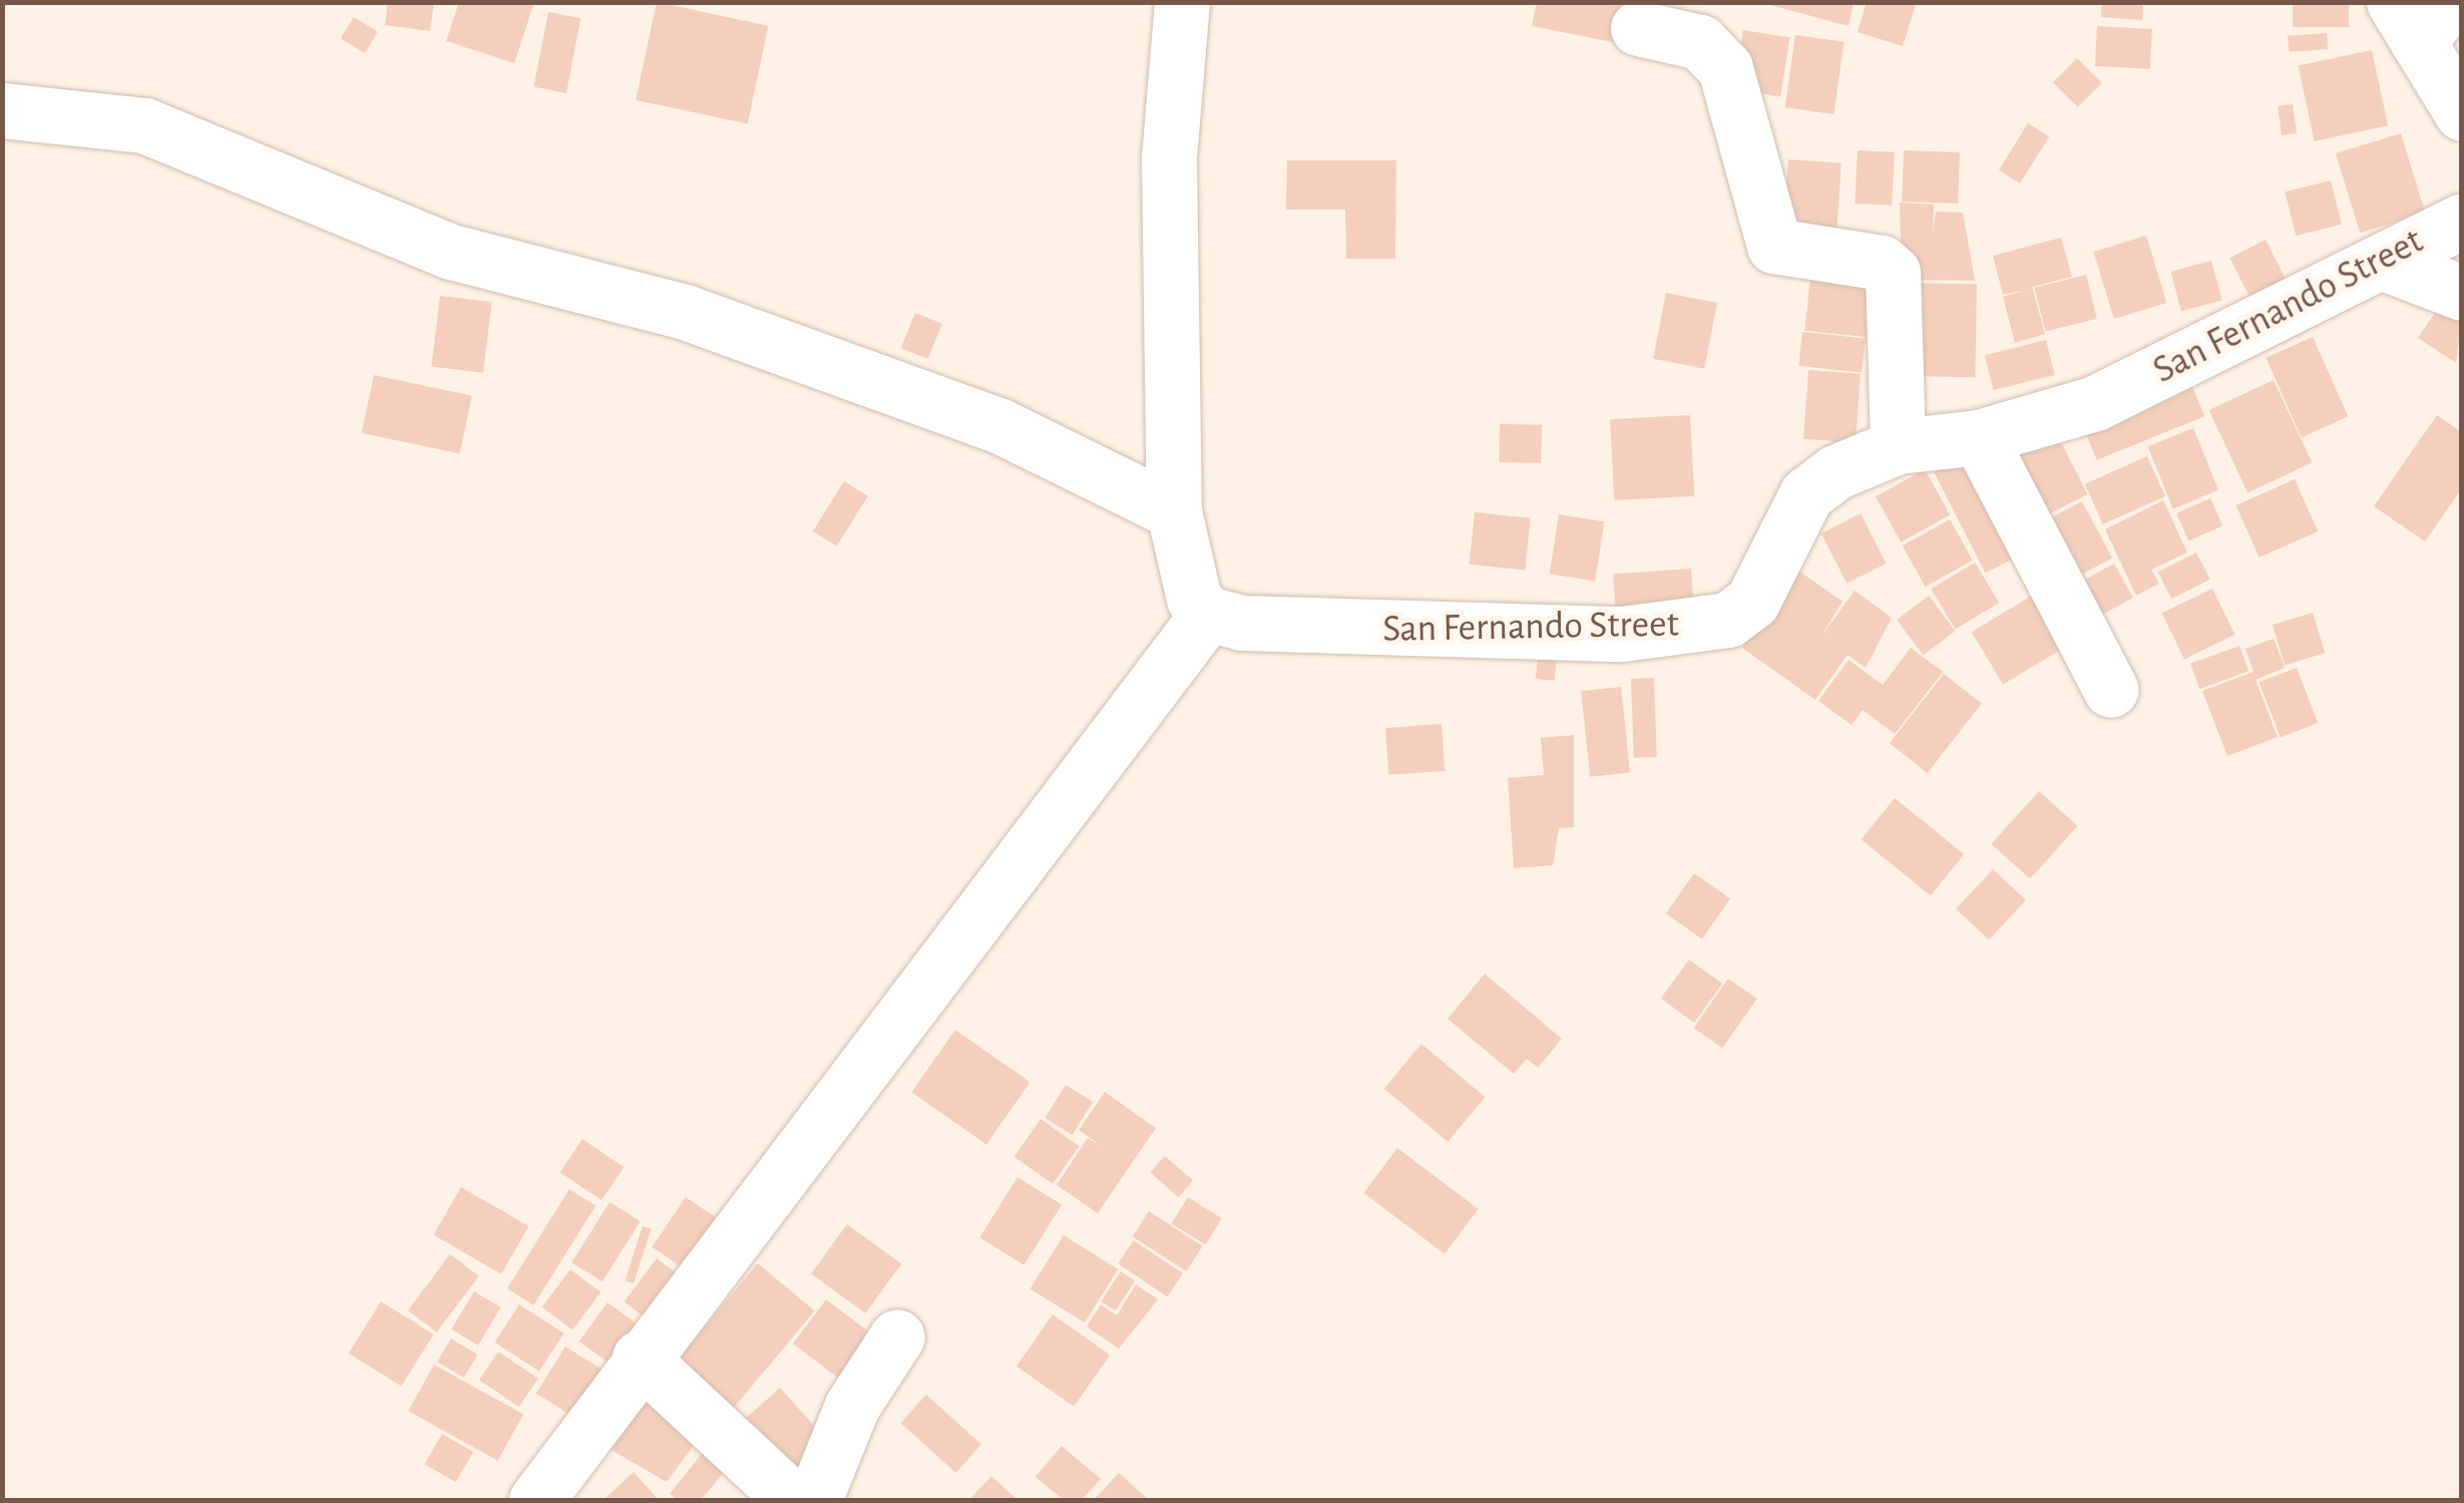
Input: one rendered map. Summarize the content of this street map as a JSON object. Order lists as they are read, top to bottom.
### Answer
{
  "streets": {
    "street": ["San Fernando Street"]
  }
}
